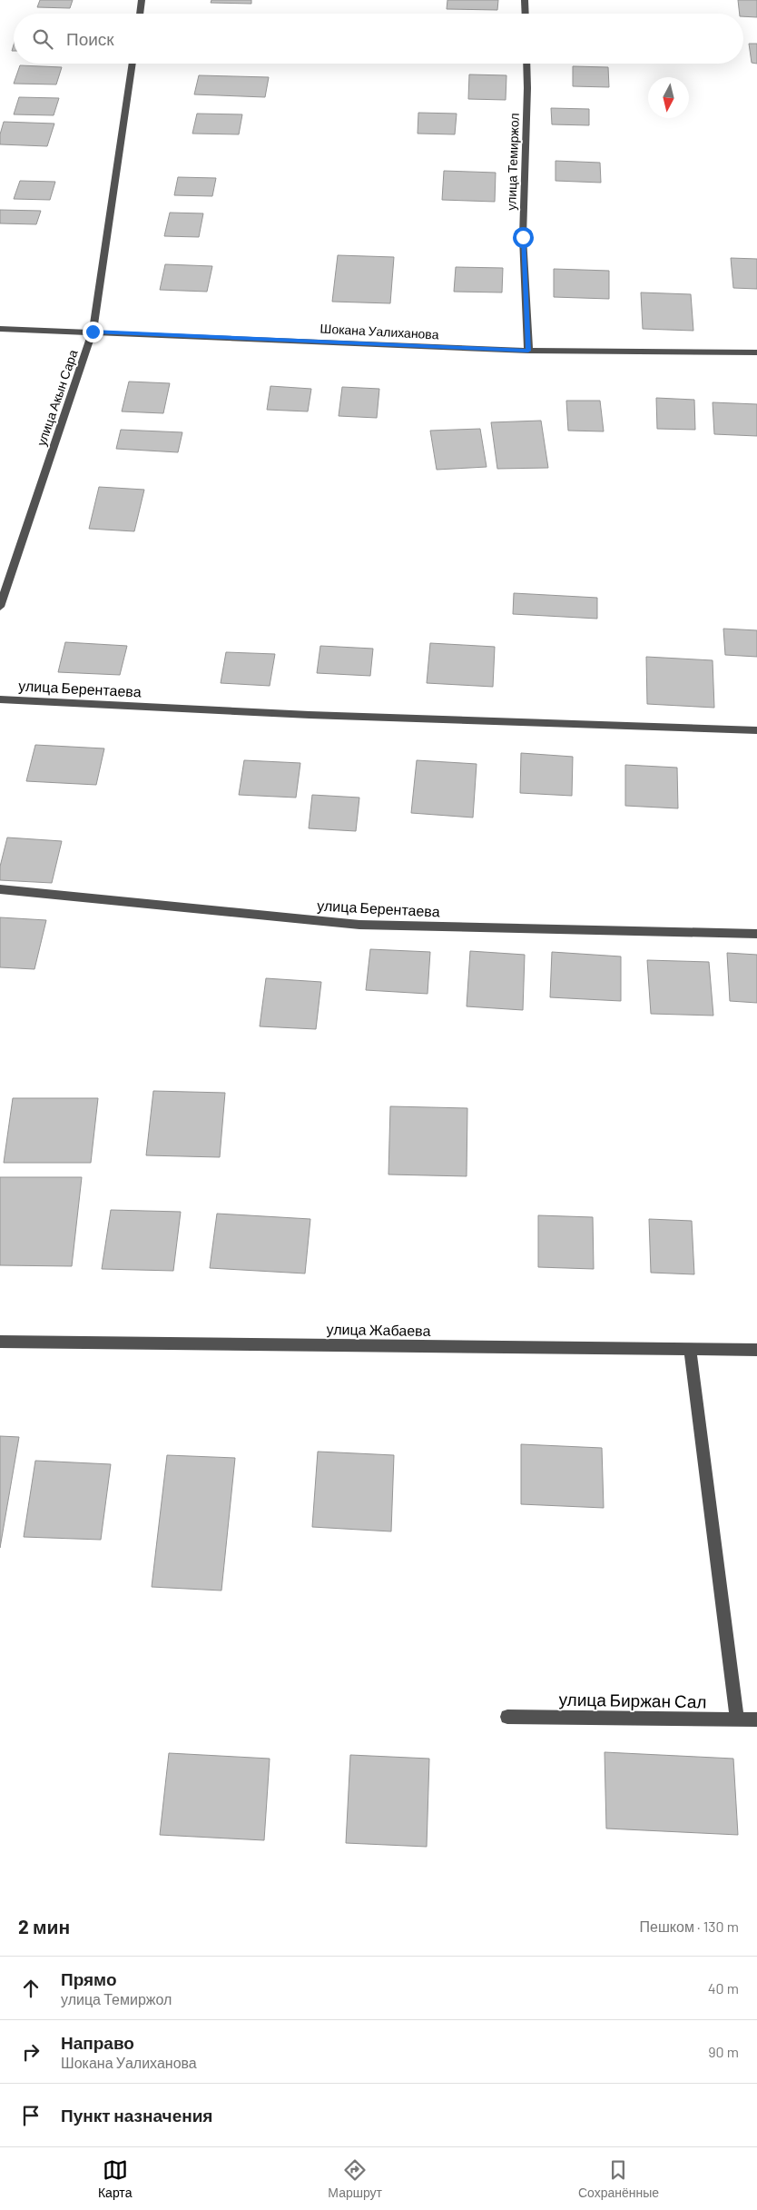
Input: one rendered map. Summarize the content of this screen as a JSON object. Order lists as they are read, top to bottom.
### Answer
{
  "streets": {
    "street": [
      "улица Темиржол",
      "Шокана Уалиханова",
      "улица Акын Сара",
      "улица Берентаева",
      "улица Жабаева",
      "улица Биржан Сал"
    ]
  },
  "crossings": [
    ["улица Темиржол", "Шокана Уалиханова"],
    ["Шокана Уалиханова", "улица Акын Сара"]
  ],
  "north": "bottom",
  "page": {
    "search": "Поиск",
    "heading": ["2 мин", "Пешком · 130 m"],
    "list": [
      ["Прямо", "улица Темиржол", "40 m"],
      ["Направо", "Шокана Уалиханова", "90 m"],
      "Пункт назначения"
    ],
    "nav": ["Карта", "Маршрут", "Сохранённые"]
  }
}
